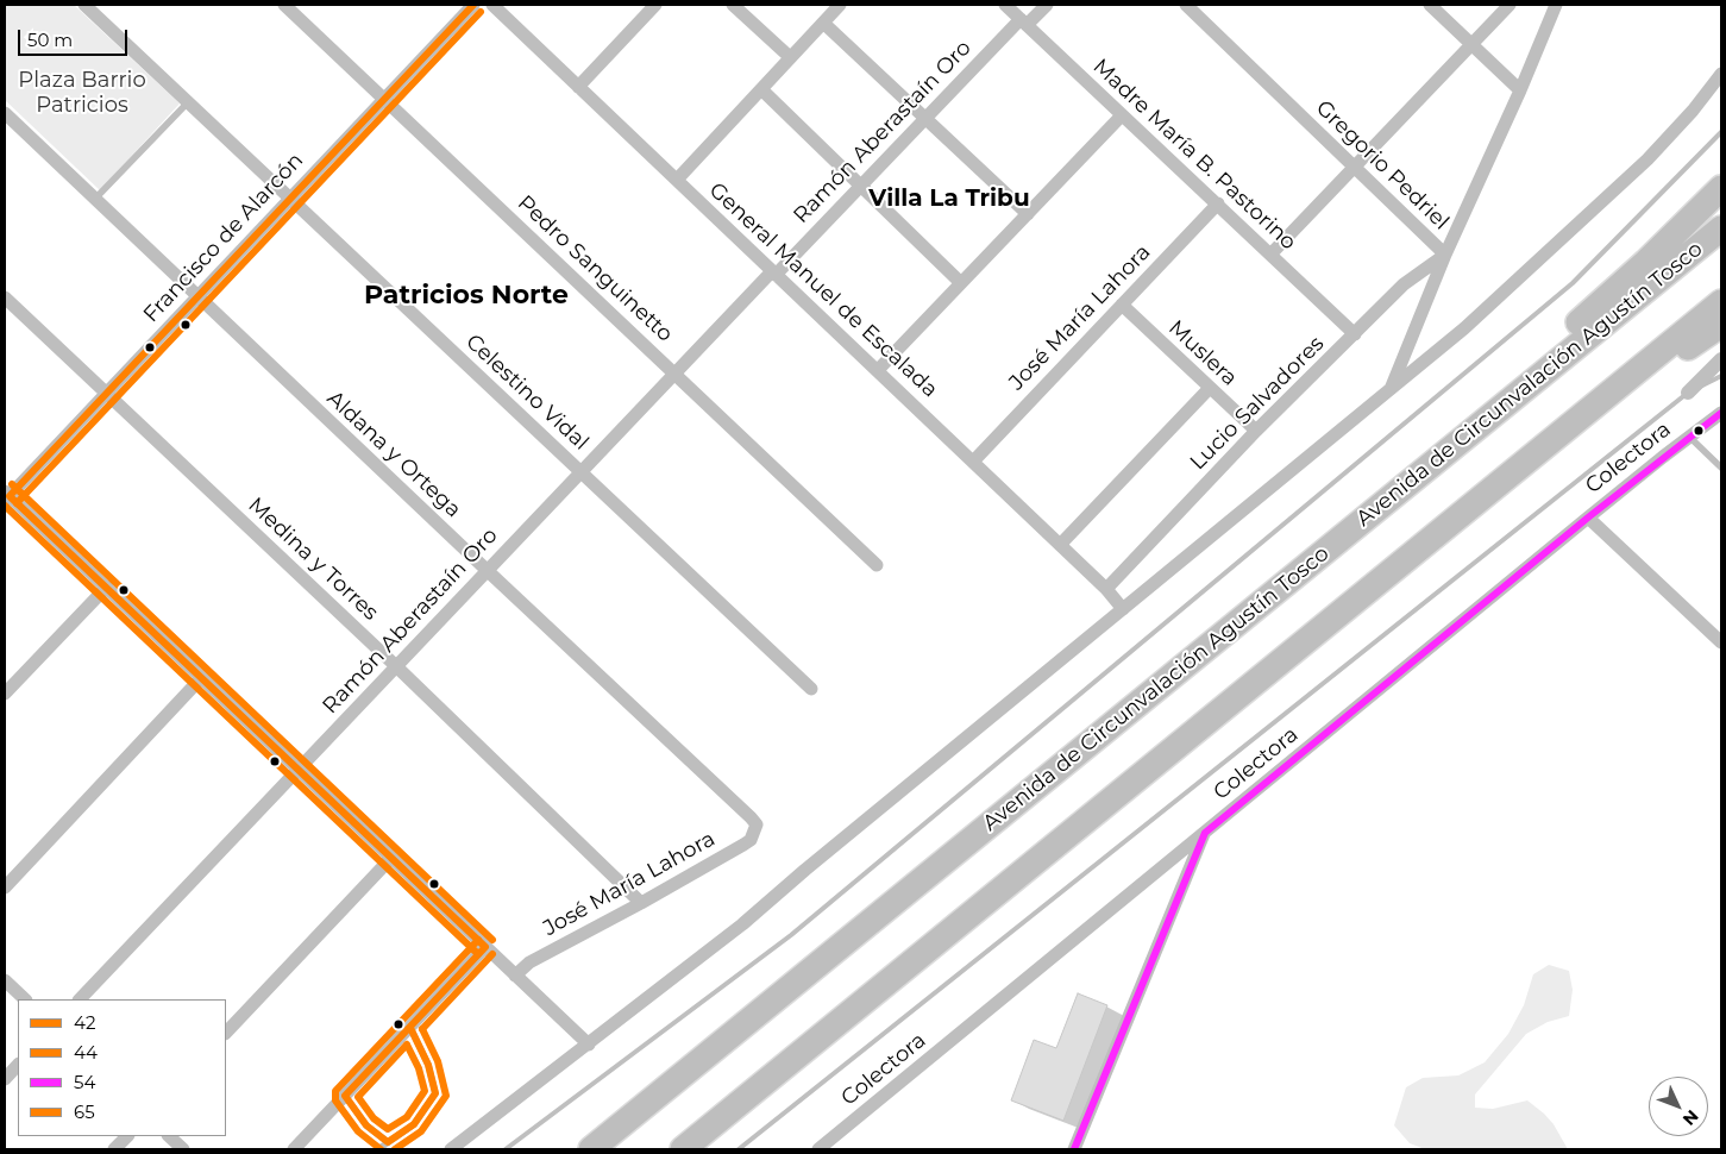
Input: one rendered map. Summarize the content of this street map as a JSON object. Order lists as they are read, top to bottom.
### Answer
{
  "streets": {
    "highway": ["Avenida de Circunvalación Agustín Tosco"],
    "street": [
      "Ramón Aberastaín Oro",
      "Madre María B. Pastorino",
      "Gregorio Pedriel",
      "Francisco de Alarcón",
      "Pedro Sanguinetto",
      "General Manuel de Escalada",
      "José María Lahora",
      "Muslera",
      "Celestino Vidal",
      "Lucio Salvadores",
      "Aldana y Ortega",
      "Colectora",
      "Medina y Torres"
    ]
  },
  "crossings": [
    ["Ramón Aberastaín Oro", "Madre María B. Pastorino"],
    ["Ramón Aberastaín Oro", "Pedro Sanguinetto"],
    ["Ramón Aberastaín Oro", "General Manuel de Escalada"],
    ["Ramón Aberastaín Oro", "Celestino Vidal"],
    ["Ramón Aberastaín Oro", "Aldana y Ortega"],
    ["Ramón Aberastaín Oro", "Medina y Torres"],
    ["Madre María B. Pastorino", "José María Lahora"],
    ["Madre María B. Pastorino", "Lucio Salvadores"],
    ["Gregorio Pedriel", "Lucio Salvadores"],
    ["Francisco de Alarcón", "Pedro Sanguinetto"],
    ["Francisco de Alarcón", "Celestino Vidal"],
    ["Francisco de Alarcón", "Aldana y Ortega"],
    ["Francisco de Alarcón", "Medina y Torres"],
    ["General Manuel de Escalada", "José María Lahora"],
    ["General Manuel de Escalada", "Lucio Salvadores"],
    ["José María Lahora", "Muslera"],
    ["José María Lahora", "Aldana y Ortega"],
    ["José María Lahora", "Medina y Torres"],
    ["Muslera", "Lucio Salvadores"]
  ],
  "districts": ["Villa La Tribu", "Patricios Norte"],
  "parks": ["Plaza Barrio Patricios"],
  "lines": [
    "transit line 42",
    "transit line 44",
    "transit line 54",
    "transit line 65"
  ],
  "legend": [
    "42",
    "44",
    "54",
    "65"
  ],
  "scale_bar": "50 m",
  "north": "bottom right"
}
